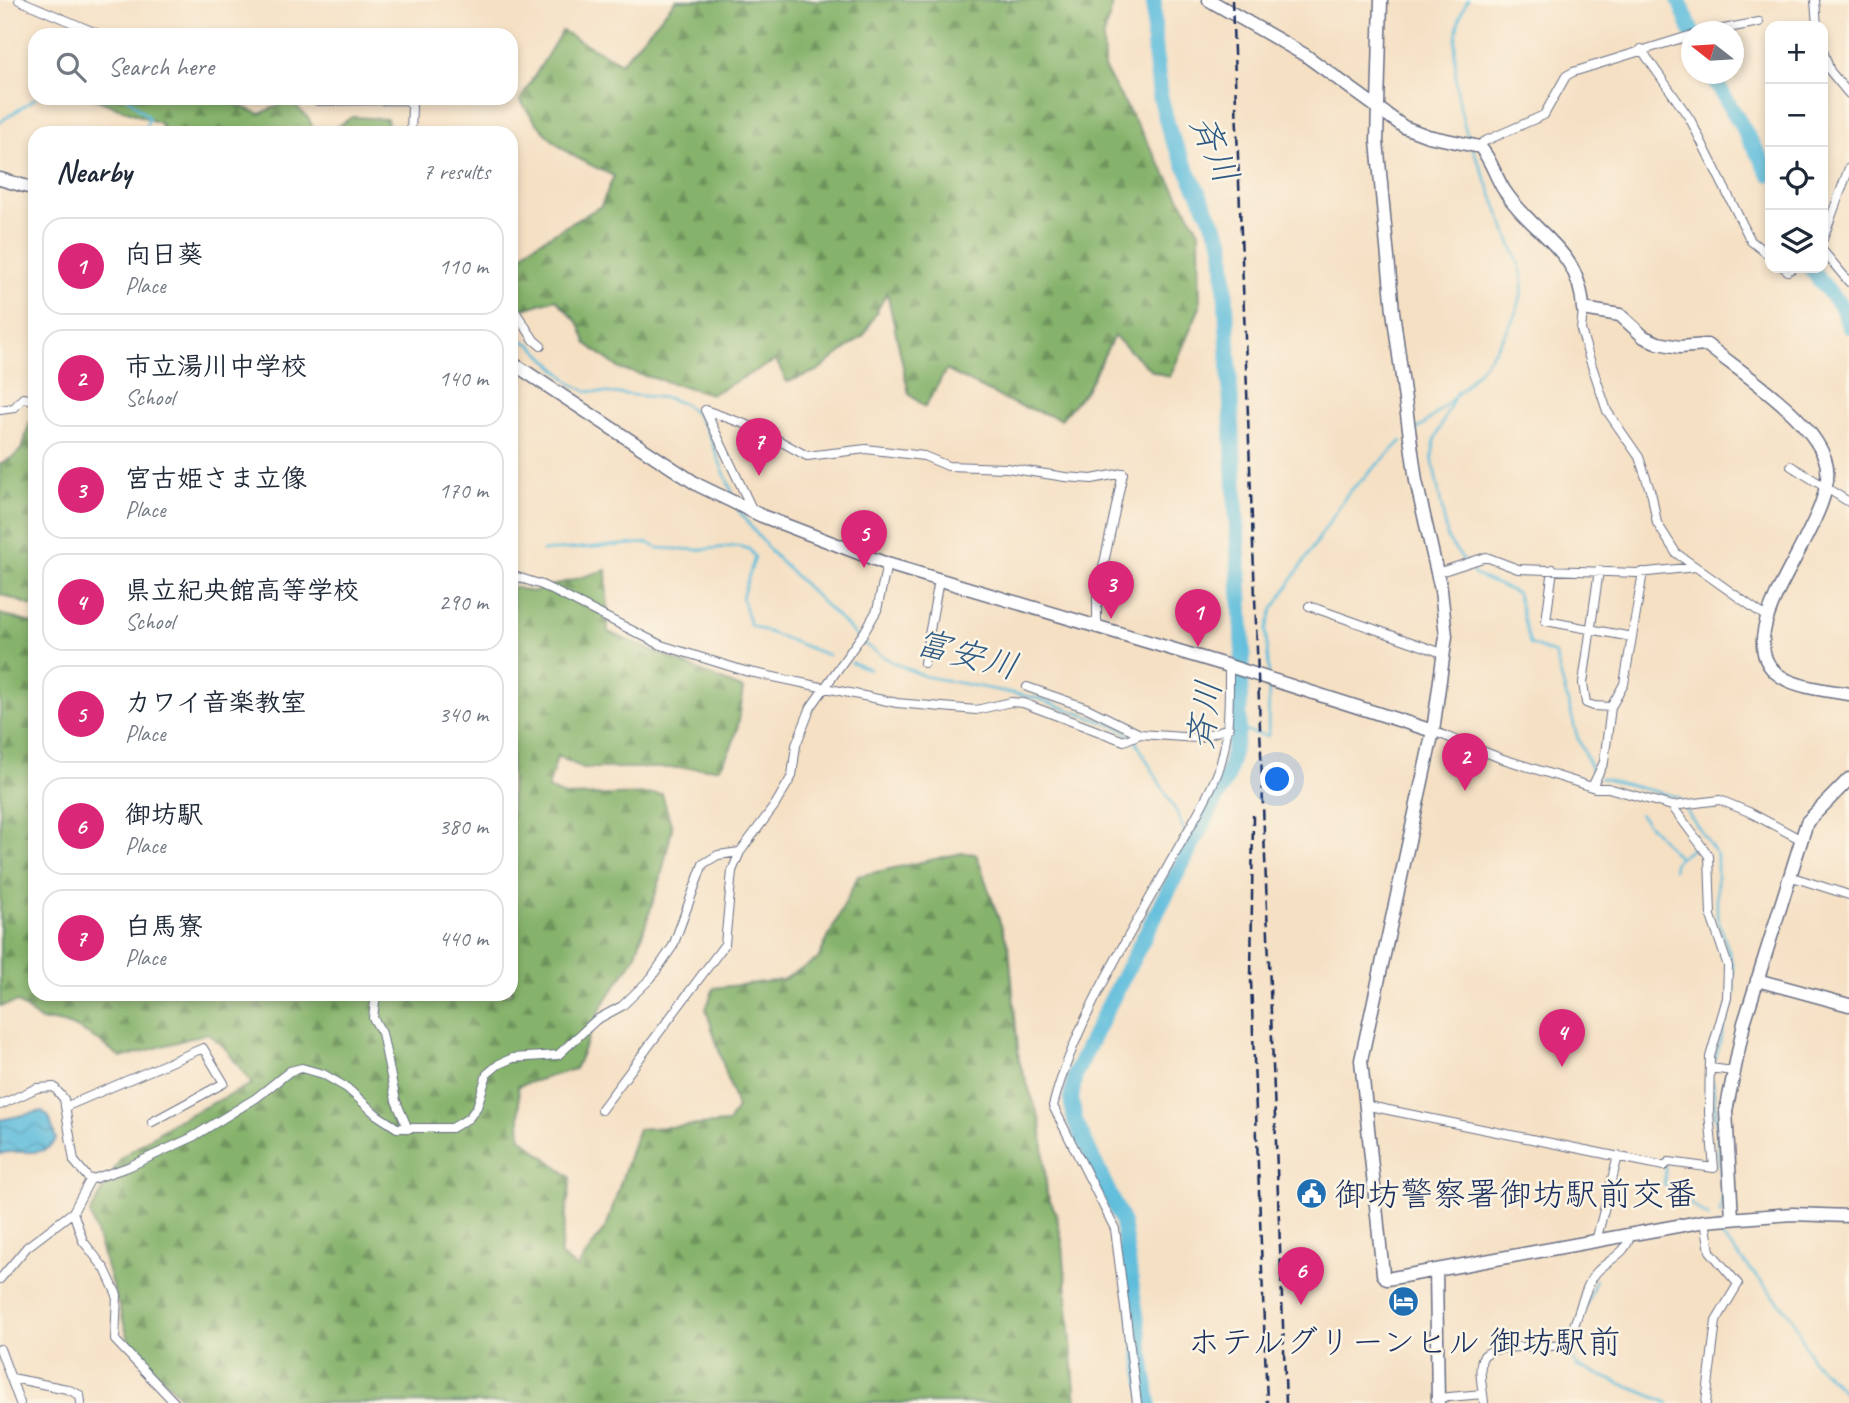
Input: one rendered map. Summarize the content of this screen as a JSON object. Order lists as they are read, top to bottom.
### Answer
{
  "water": ["斉川", "富安川"],
  "places": {
    "public building": ["御坊警察署御坊駅前交番"],
    "hotel": ["ホテルグリーンヒル 御坊駅前"]
  },
  "north": "left",
  "page": {
    "map_buttons": ["+", "−"],
    "search": "Search here",
    "heading": ["Nearby", "7 results"],
    "list": [
      {
        "mark": "1",
        "name": "向日葵",
        "note": "Place",
        "value": "110 m"
      },
      {
        "mark": "2",
        "name": "市立湯川中学校",
        "note": "School",
        "value": "140 m"
      },
      {
        "mark": "3",
        "name": "宮古姫さま立像",
        "note": "Place",
        "value": "170 m"
      },
      {
        "mark": "4",
        "name": "県立紀央館高等学校",
        "note": "School",
        "value": "290 m"
      },
      {
        "mark": "5",
        "name": "カワイ音楽教室",
        "note": "Place",
        "value": "340 m"
      },
      {
        "mark": "6",
        "name": "御坊駅",
        "note": "Place",
        "value": "380 m"
      },
      {
        "mark": "7",
        "name": "白馬寮",
        "note": "Place",
        "value": "440 m"
      }
    ],
    "pins": [
      "7",
      "5",
      "3",
      "1",
      "2",
      "4",
      "6"
    ]
  }
}
